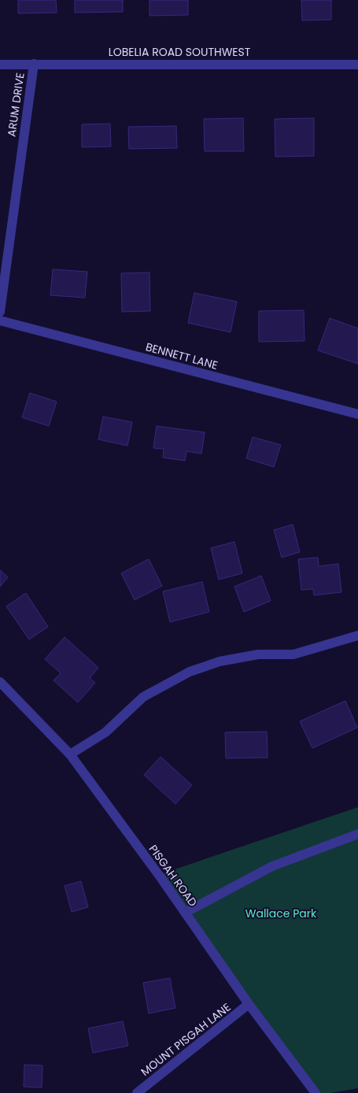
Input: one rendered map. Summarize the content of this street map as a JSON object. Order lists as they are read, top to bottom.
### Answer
{
  "streets": {
    "street": [
      "LOBELIA ROAD SOUTHWEST",
      "ARUM DRIVE",
      "BENNETT LANE",
      "PISGAH ROAD",
      "MOUNT PISGAH LANE"
    ]
  },
  "crossings": [
    ["LOBELIA ROAD SOUTHWEST", "ARUM DRIVE"],
    ["PISGAH ROAD", "MOUNT PISGAH LANE"]
  ],
  "parks": ["Wallace Park"]
}
